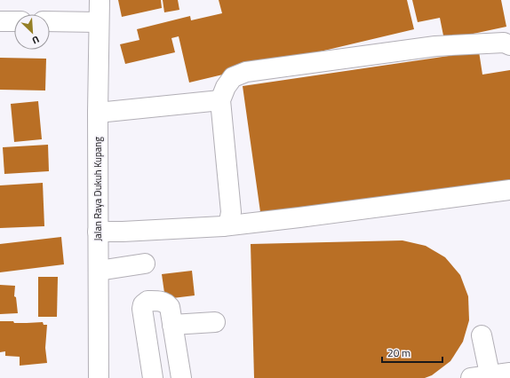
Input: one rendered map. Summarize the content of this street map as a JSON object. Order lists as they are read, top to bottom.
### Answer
{
  "streets": {
    "street": ["Jalan Raya Dukuh Kupang"]
  },
  "scale_bar": "20 m",
  "north": "bottom right"
}
